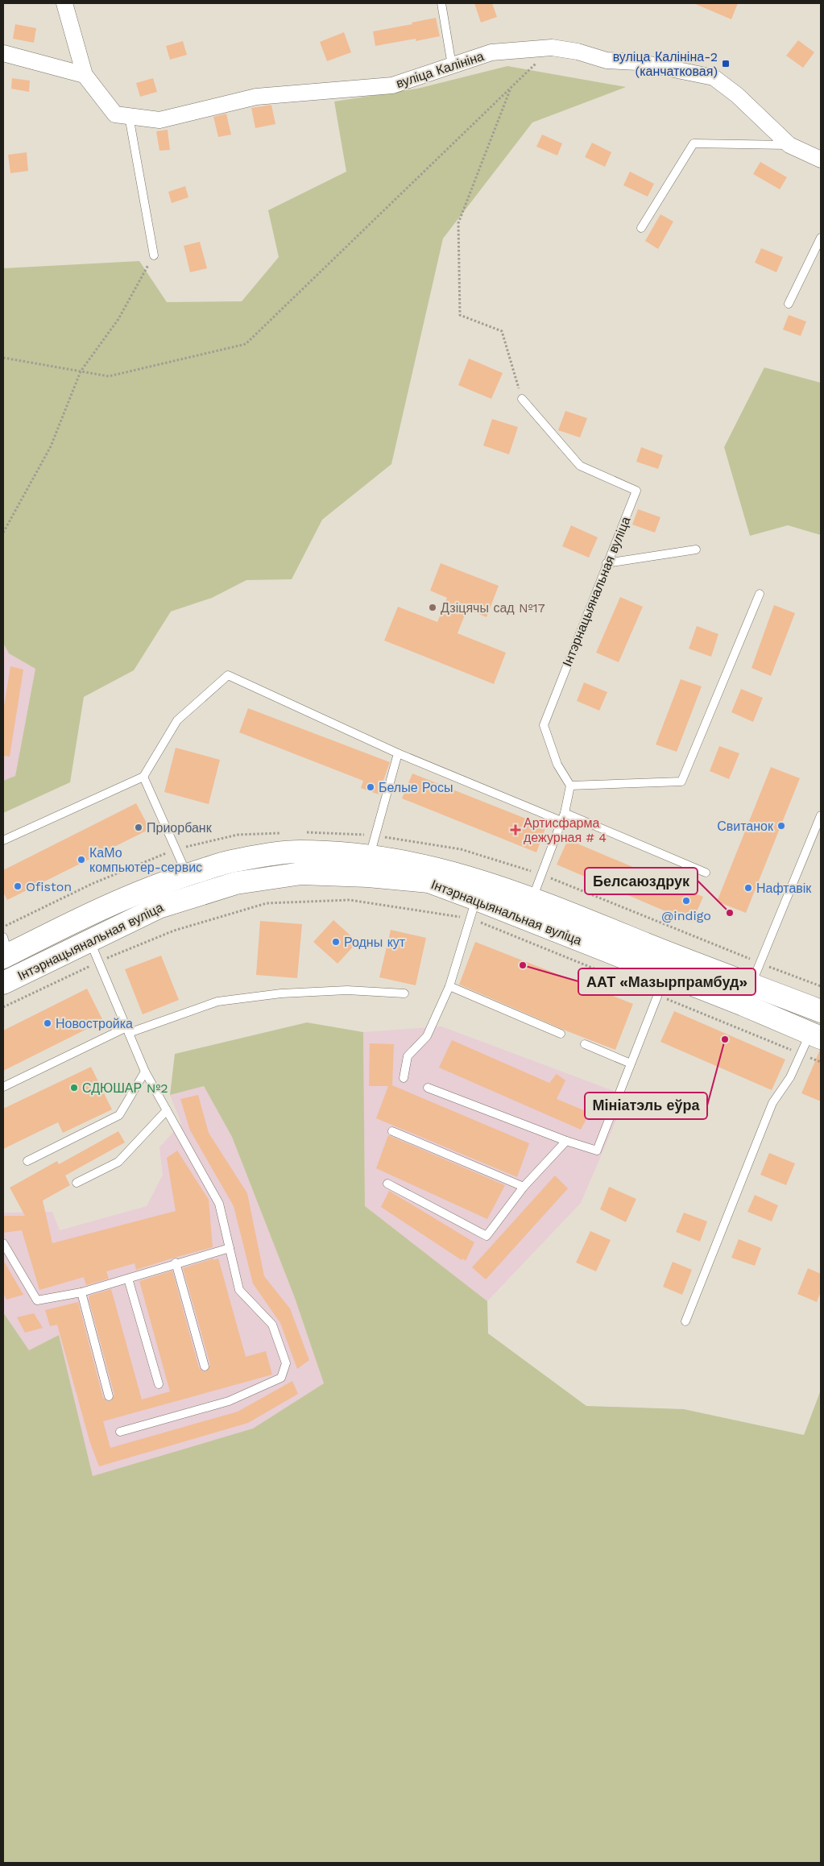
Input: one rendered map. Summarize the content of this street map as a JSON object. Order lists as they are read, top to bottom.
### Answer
{
  "streets": {
    "main road": ["Інтэрнацыянальная вуліца"],
    "street": ["вуліца Калініна"]
  },
  "places": {
    "transit": ["вуліца Калініна-2 (канчатковая)"],
    "other": [
      "Дзіцячы сад №17",
      "Белые Росы",
      "Свитанок",
      "Приорбанк",
      "КаМо компьютер-сервис",
      "Ofiston",
      "Нафтавік",
      "@indigo",
      "Белсаюздрук",
      "Родны кут",
      "ААТ «Мазырпрамбуд»",
      "Новостройка",
      "Мініатэль еўра",
      "СДЮШАР №2"
    ],
    "health": ["Артисфарма дежурная # 4"]
  }
}
